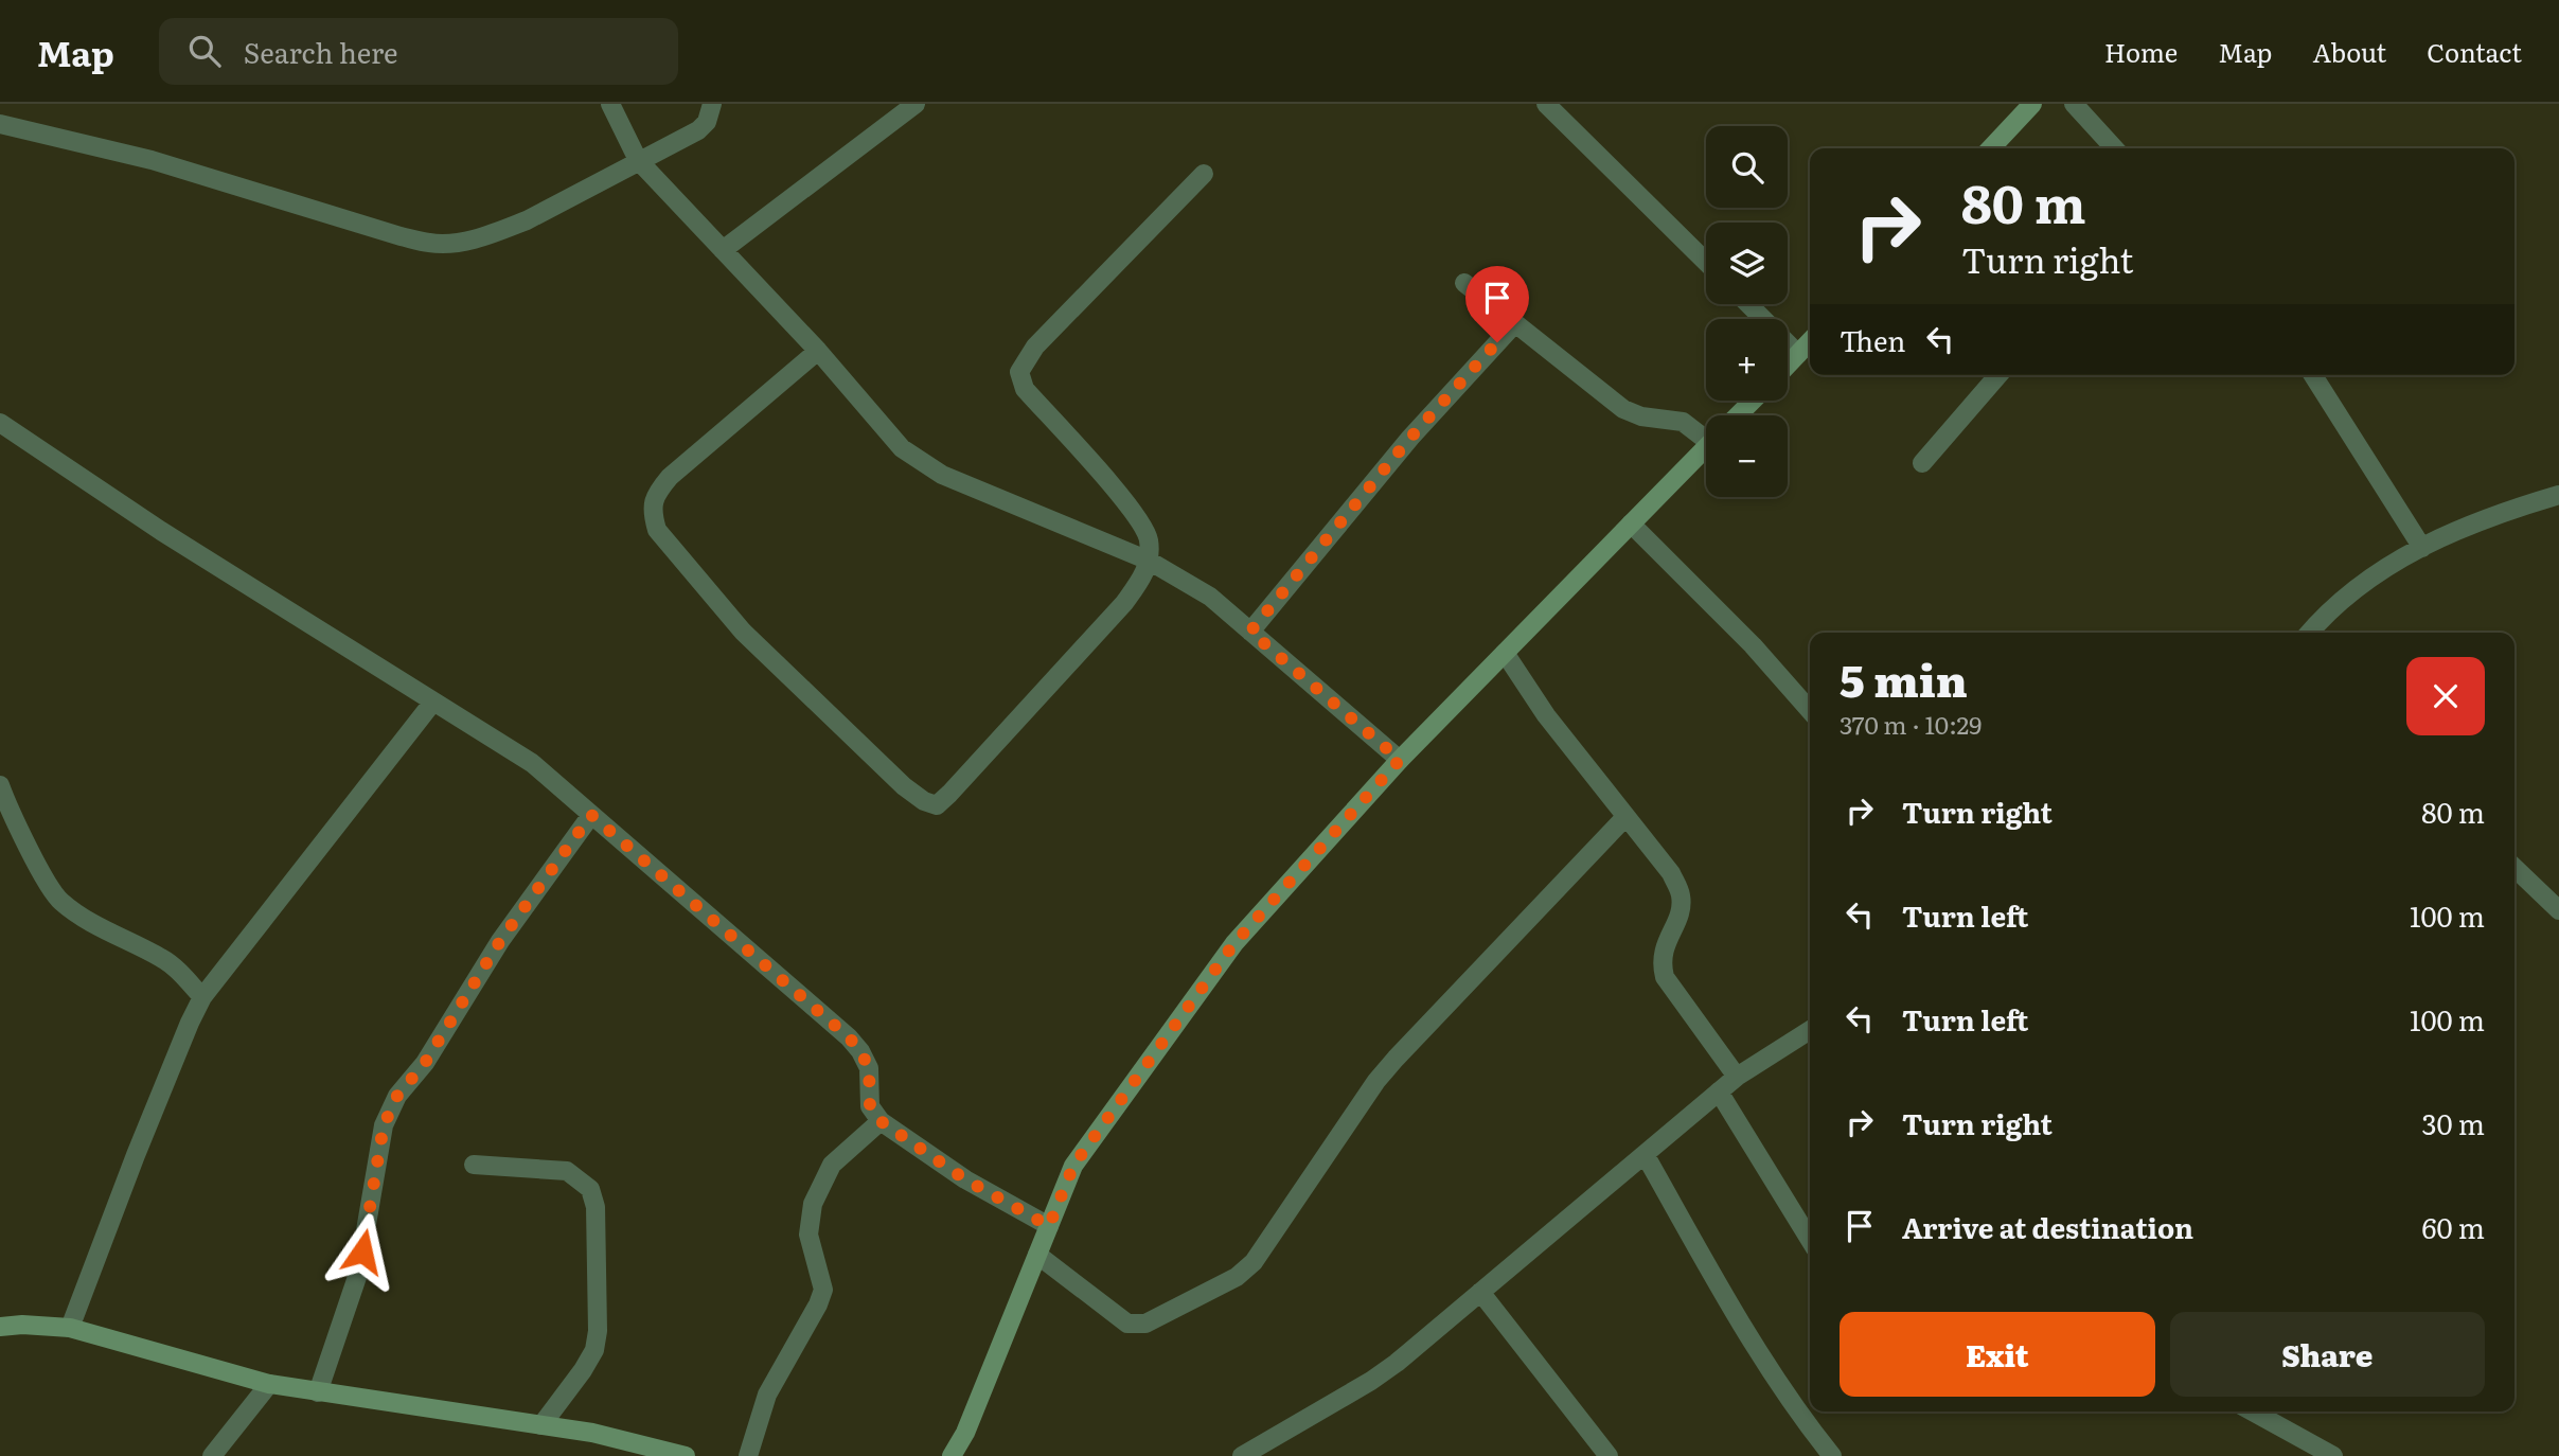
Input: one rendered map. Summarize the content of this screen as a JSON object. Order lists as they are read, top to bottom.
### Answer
{
  "page": {
    "header": "Map",
    "search": "Search here",
    "nav": [
      "Home",
      "Map",
      "About",
      "Contact"
    ],
    "map_buttons": ["+", "−"],
    "turn": ["80 m", "Turn right"],
    "then": "Then",
    "heading": ["5 min", "370 m · 10:29"],
    "list": [
      {
        "name": "Turn right",
        "value": "80 m"
      },
      {
        "name": "Turn left",
        "value": "100 m"
      },
      {
        "name": "Turn left",
        "value": "100 m"
      },
      {
        "name": "Turn right",
        "value": "30 m"
      },
      {
        "name": "Arrive at destination",
        "value": "60 m"
      }
    ],
    "buttons": ["Exit", "Share"]
  }
}
